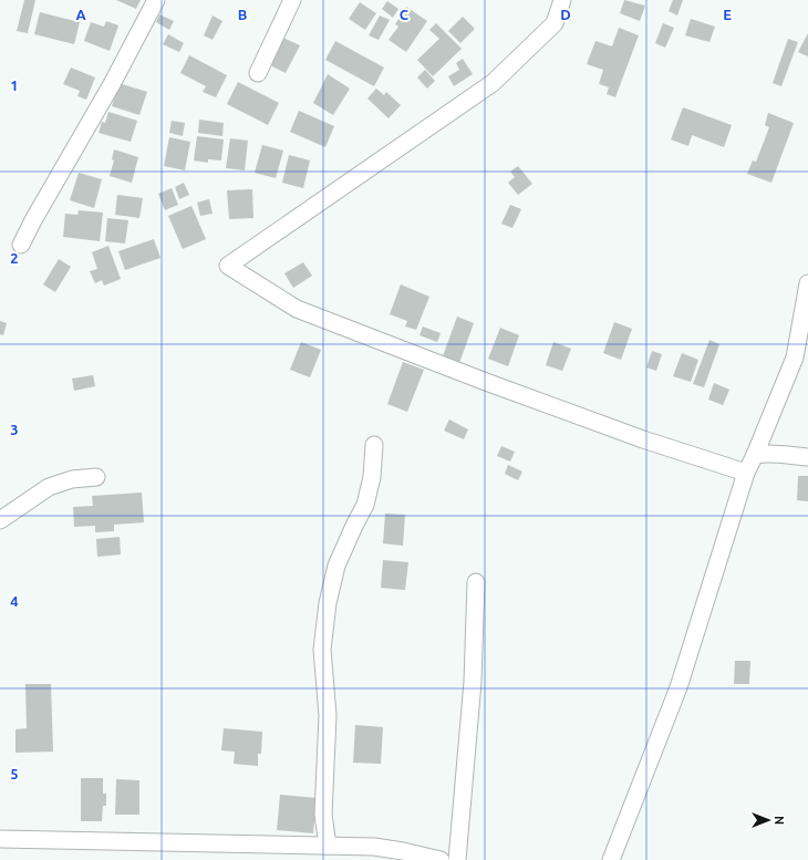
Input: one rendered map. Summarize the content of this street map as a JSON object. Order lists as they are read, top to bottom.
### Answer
{
  "north": "right",
  "grid": {
    "columns": [
      "A",
      "B",
      "C",
      "D",
      "E"
    ],
    "rows": [
      "1",
      "2",
      "3",
      "4",
      "5"
    ]
  }
}
